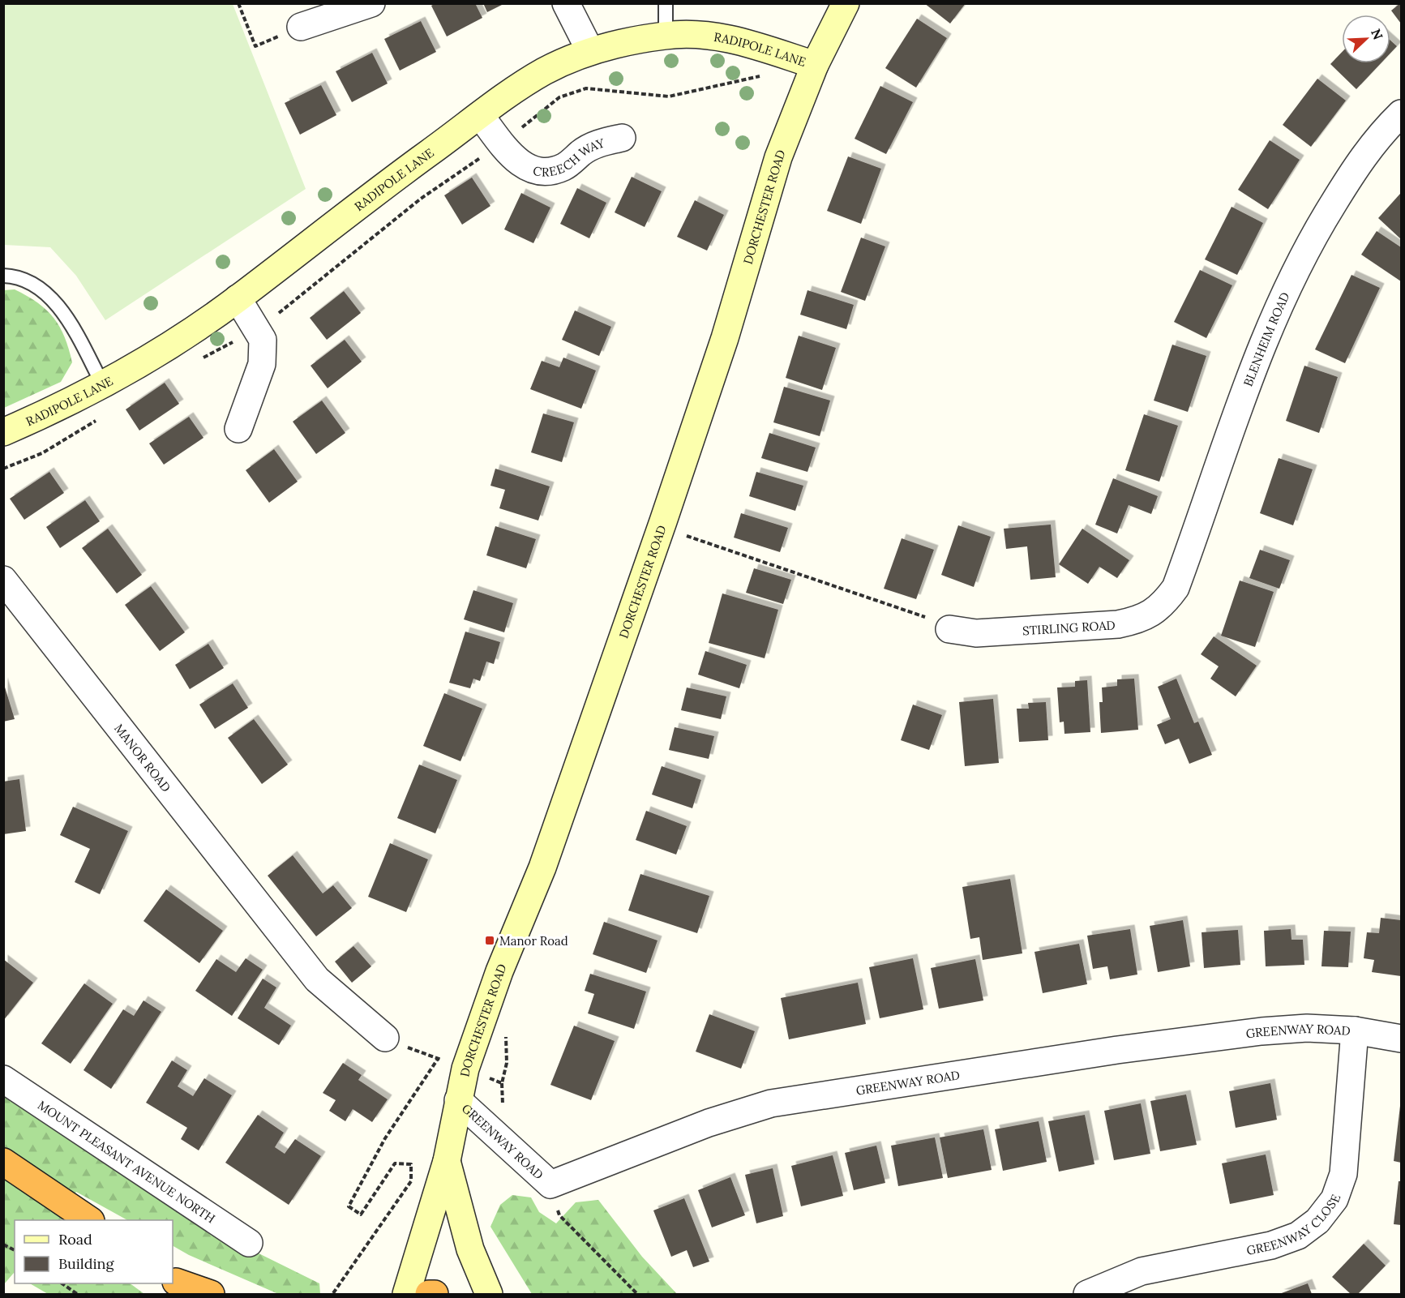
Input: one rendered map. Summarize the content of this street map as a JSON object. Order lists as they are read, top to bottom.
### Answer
{
  "streets": {
    "main road": ["RADIPOLE LANE", "DORCHESTER ROAD"],
    "street": [
      "CREECH WAY",
      "BLENHEIM ROAD",
      "STIRLING ROAD",
      "MANOR ROAD",
      "GREENWAY ROAD",
      "MOUNT PLEASANT AVENUE NORTH",
      "GREENWAY CLOSE"
    ]
  },
  "crossings": [
    ["RADIPOLE LANE", "CREECH WAY"],
    ["RADIPOLE LANE", "DORCHESTER ROAD"],
    ["DORCHESTER ROAD", "GREENWAY ROAD"],
    ["BLENHEIM ROAD", "STIRLING ROAD"],
    ["GREENWAY ROAD", "GREENWAY CLOSE"]
  ],
  "places": {
    "transit": ["Manor Road"]
  },
  "legend": ["Road", "Building"],
  "north": "top right"
}
